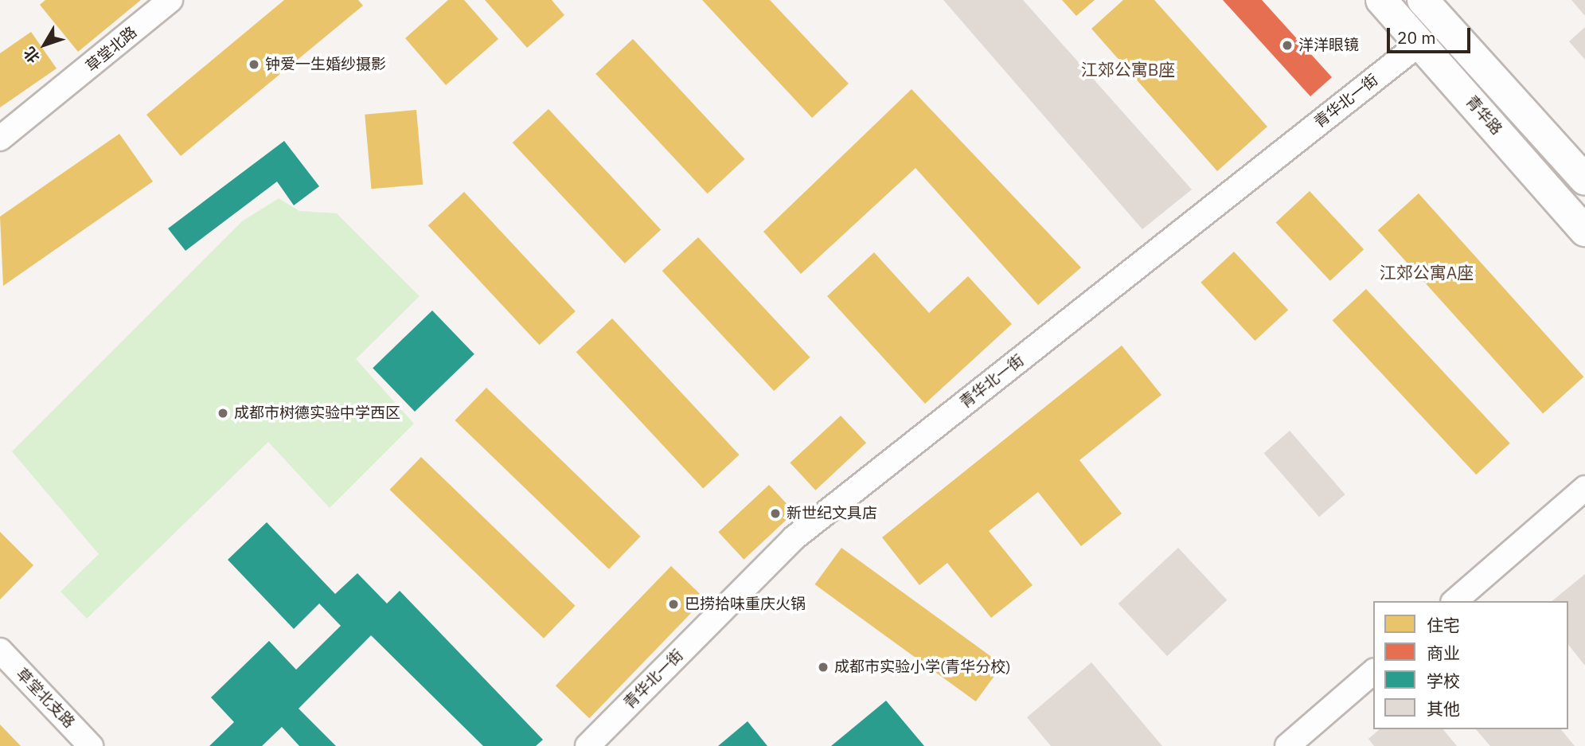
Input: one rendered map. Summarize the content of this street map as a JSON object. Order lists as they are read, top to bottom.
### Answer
{
  "streets": {
    "main road": ["青华路"],
    "street": ["草堂北路", "青华北一街", "草堂北支路"]
  },
  "crossings": [
    ["青华北一街", "青华路"]
  ],
  "districts": ["江郊公寓B座", "江郊公寓A座"],
  "places": [
    "洋洋眼镜",
    "钟爱一生婚纱摄影",
    "成都市树德实验中学西区",
    "新世纪文具店",
    "巴捞拾味重庆火锅",
    "成都市实验小学(青华分校)"
  ],
  "legend": [
    "住宅",
    "商业",
    "学校",
    "其他"
  ],
  "scale_bar": "20 m",
  "north": "bottom left"
}
